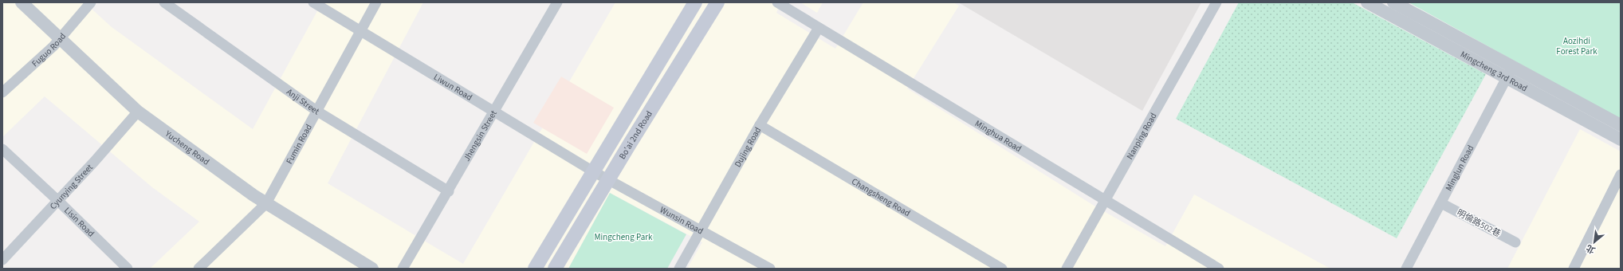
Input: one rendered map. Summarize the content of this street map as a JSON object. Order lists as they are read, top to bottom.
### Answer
{
  "streets": {
    "main road": ["Bo'ai 2nd Road"],
    "street": [
      "Fuguo Road",
      "Mingcheng 3rd Road",
      "Liwun Road",
      "Anji Street",
      "Jhengsin Street",
      "Minghua Road",
      "Nanping Road",
      "Fumin Road",
      "Yucheng Road",
      "Dujing Road",
      "Minglun Road",
      "Cyunying Street",
      "Changsheng Road",
      "Wunsin Road",
      "Lisin Road",
      "明倫路502巷"
    ]
  },
  "crossings": [
    ["Fuguo Road", "Yucheng Road"],
    ["Mingcheng 3rd Road", "Minglun Road"],
    ["Liwun Road", "Bo'ai 2nd Road"],
    ["Liwun Road", "Jhengsin Street"],
    ["Liwun Road", "Fumin Road"],
    ["Liwun Road", "Wunsin Road"],
    ["Anji Street", "Jhengsin Street"],
    ["Anji Street", "Fumin Road"],
    ["Bo'ai 2nd Road", "Wunsin Road"],
    ["Minghua Road", "Nanping Road"],
    ["Minghua Road", "Dujing Road"],
    ["Fumin Road", "Yucheng Road"],
    ["Yucheng Road", "Cyunying Street"],
    ["Dujing Road", "Changsheng Road"],
    ["Dujing Road", "Wunsin Road"],
    ["Minglun Road", "明倫路502巷"],
    ["Cyunying Street", "Lisin Road"]
  ],
  "parks": ["Aozihdi Forest Park", "Mingcheng Park"],
  "north": "bottom left"
}
